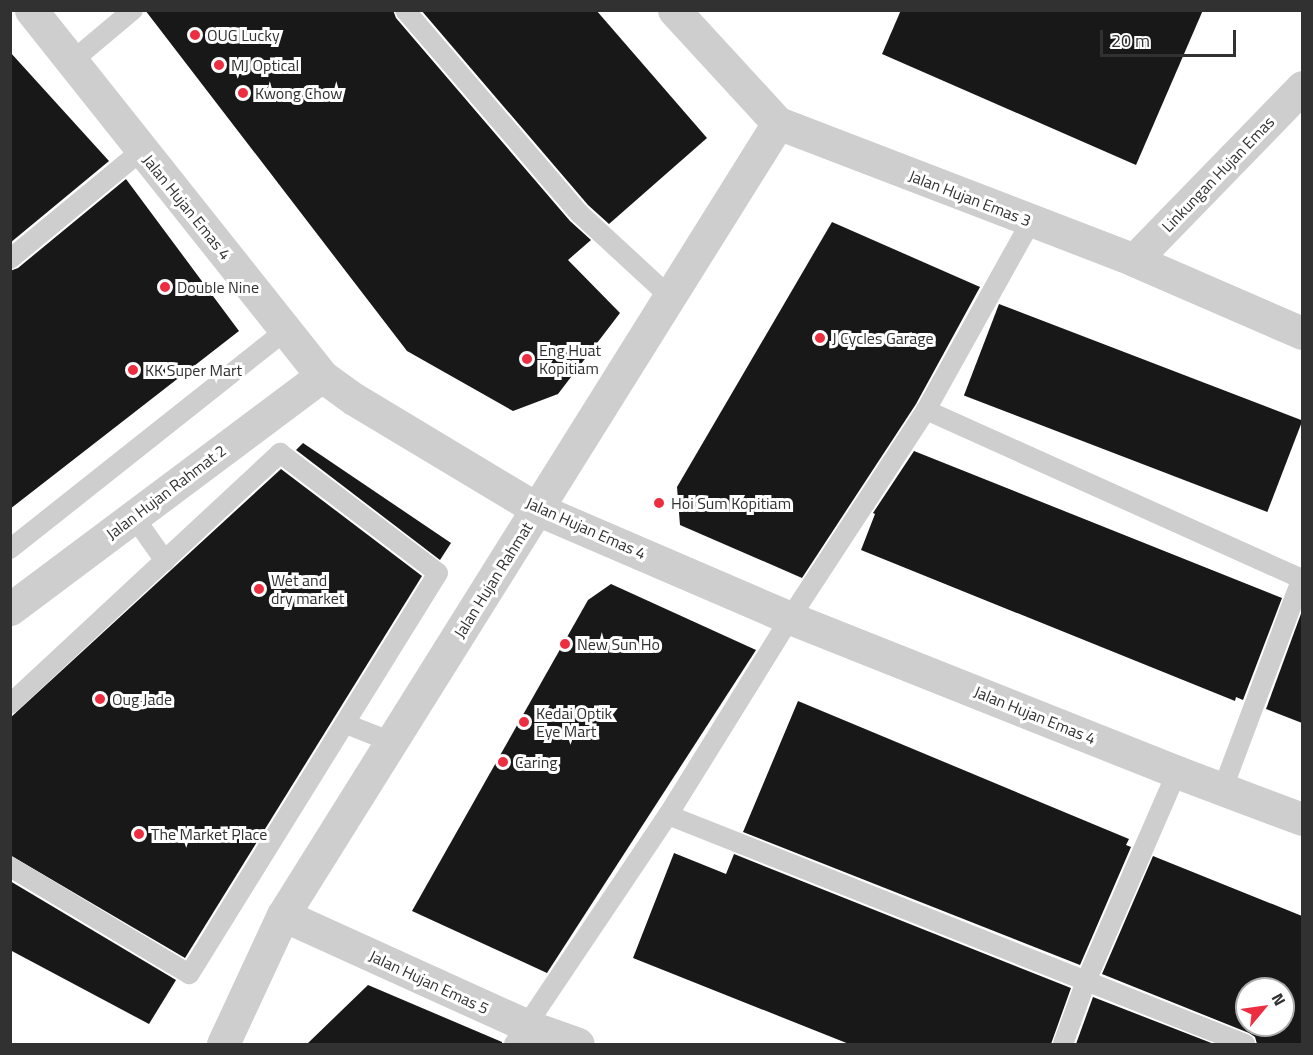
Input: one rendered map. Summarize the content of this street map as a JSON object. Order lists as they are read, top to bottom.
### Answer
{
  "streets": {
    "street": [
      "Linkungan Hujan Emas",
      "Jalan Hujan Emas 3",
      "Jalan Hujan Emas 4",
      "Jalan Hujan Rahmat 2",
      "Jalan Hujan Rahmat",
      "Jalan Hujan Emas 5"
    ]
  },
  "crossings": [
    ["Linkungan Hujan Emas", "Jalan Hujan Emas 3"],
    ["Jalan Hujan Emas 3", "Jalan Hujan Rahmat"],
    ["Jalan Hujan Emas 4", "Jalan Hujan Rahmat 2"],
    ["Jalan Hujan Emas 4", "Jalan Hujan Rahmat"],
    ["Jalan Hujan Rahmat", "Jalan Hujan Emas 5"]
  ],
  "places": [
    "OUG Lucky",
    "MJ Optical",
    "Kwong Chow",
    "Double Nine",
    "J Cycles Garage",
    "Eng Huat Kopitiam",
    "KK Super Mart",
    "Hoi Sum Kopitiam",
    "Wet and dry market",
    "New Sun Ho",
    "Oug Jade",
    "Kedai Optik Eye Mart",
    "Caring",
    "The Market Place"
  ],
  "scale_bar": "20 m",
  "north": "top right"
}
